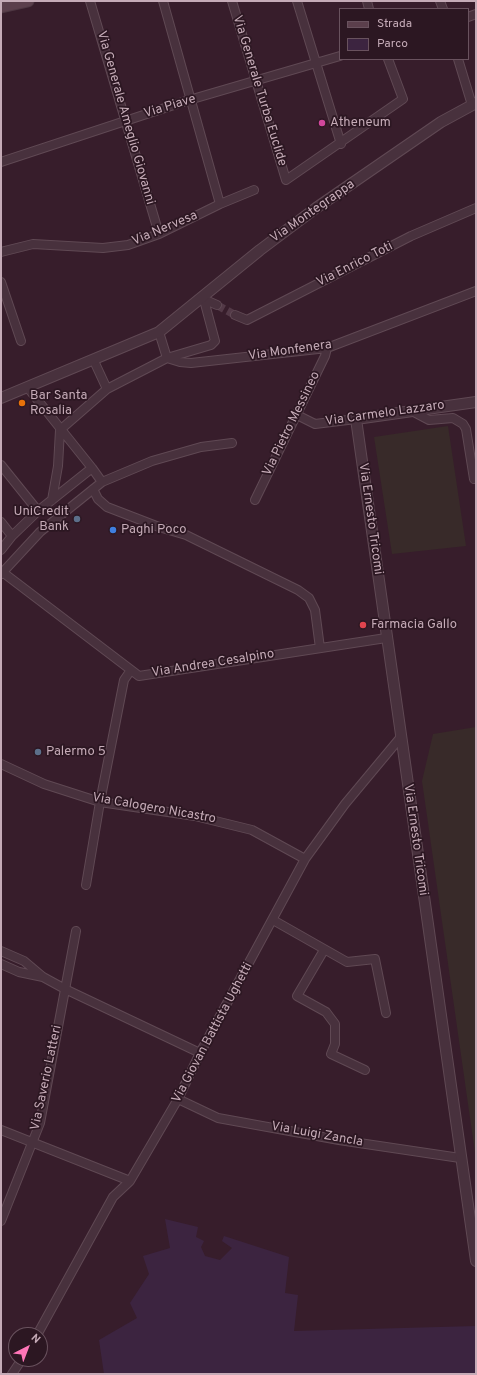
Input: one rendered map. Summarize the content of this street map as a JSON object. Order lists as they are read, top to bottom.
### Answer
{
  "streets": {
    "street": [
      "Via Generale Turba Euclide",
      "Via Piave",
      "Via Generale Ameglio Giovanni",
      "Via Montegrappa",
      "Via Nervesa",
      "Via Enrico Toti",
      "Via Monfenera",
      "Via Carmelo Lazzaro",
      "Via Pietro Messineo",
      "Via Ernesto Tricomi",
      "Via Andrea Cesalpino",
      "Via Calogero Nicastro",
      "Via Giovan Battista Ughetti",
      "Via Saverio Latteri",
      "Via Luigi Zancla"
    ]
  },
  "crossings": [
    ["Via Generale Turba Euclide", "Via Piave"],
    ["Via Piave", "Via Generale Ameglio Giovanni"],
    ["Via Generale Ameglio Giovanni", "Via Nervesa"],
    ["Via Monfenera", "Via Pietro Messineo"],
    ["Via Carmelo Lazzaro", "Via Pietro Messineo"],
    ["Via Carmelo Lazzaro", "Via Ernesto Tricomi"],
    ["Via Ernesto Tricomi", "Via Andrea Cesalpino"],
    ["Via Ernesto Tricomi", "Via Giovan Battista Ughetti"],
    ["Via Ernesto Tricomi", "Via Luigi Zancla"],
    ["Via Calogero Nicastro", "Via Giovan Battista Ughetti"],
    ["Via Giovan Battista Ughetti", "Via Luigi Zancla"]
  ],
  "places": [
    "Atheneum",
    "Bar Santa Rosalia",
    "UniCredit Bank",
    "Paghi Poco",
    "Farmacia Gallo",
    "Palermo 5"
  ],
  "legend": ["Strada", "Parco"],
  "north": "top right"
}
